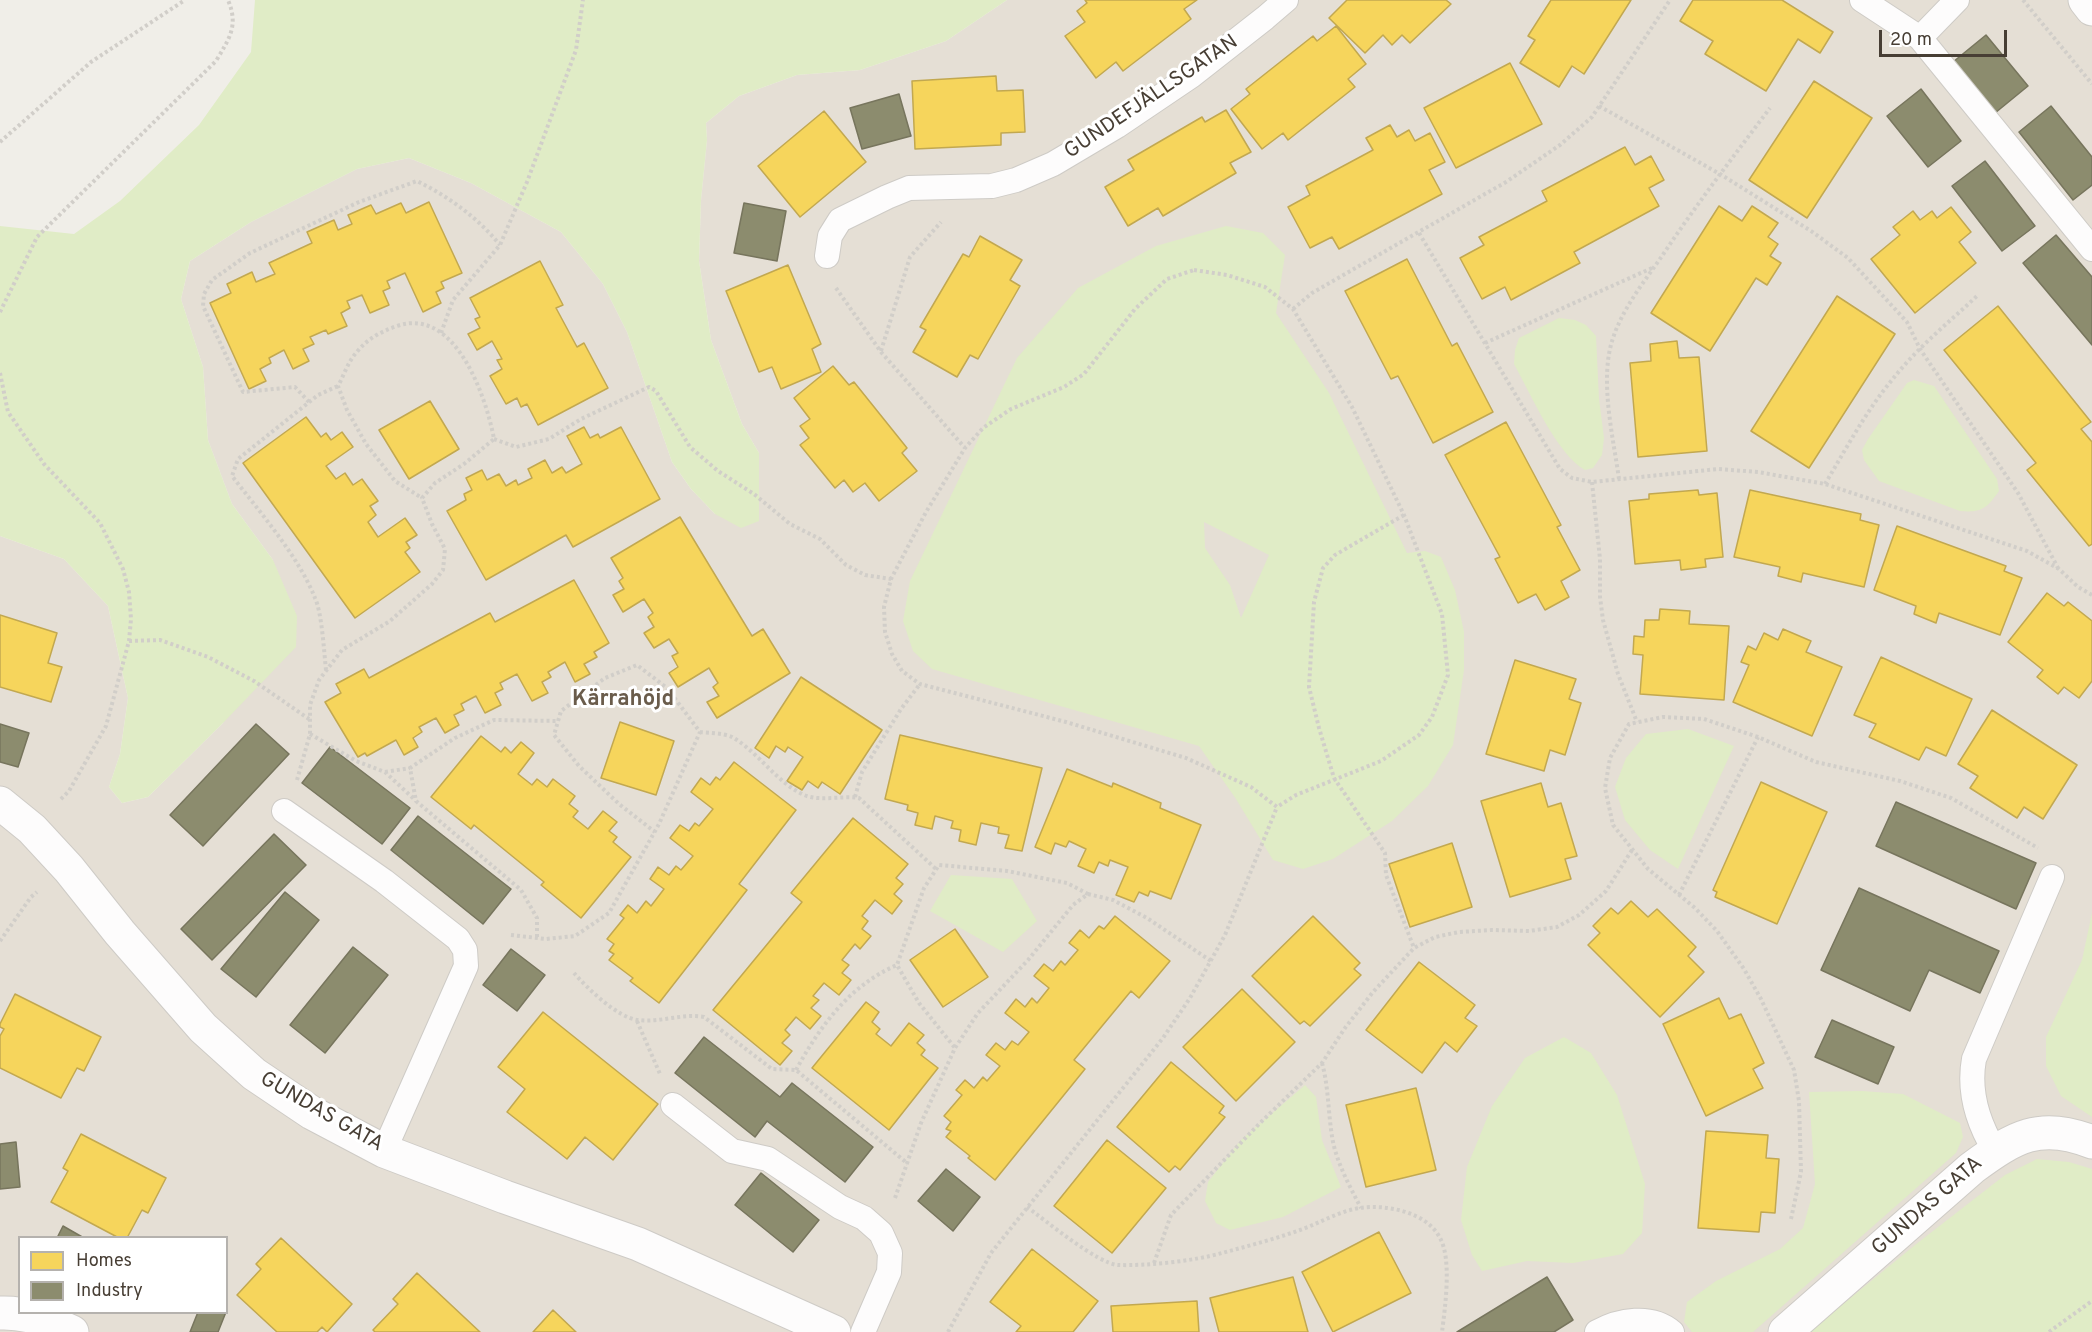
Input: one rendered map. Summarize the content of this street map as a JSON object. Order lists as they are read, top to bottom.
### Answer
{
  "streets": {
    "street": ["GUNDAS GATA"],
    "lane": ["GUNDEFJÄLLSGATAN"]
  },
  "districts": ["Kärrahöjd"],
  "legend": ["Homes", "Industry"],
  "scale_bar": "20 m"
}
